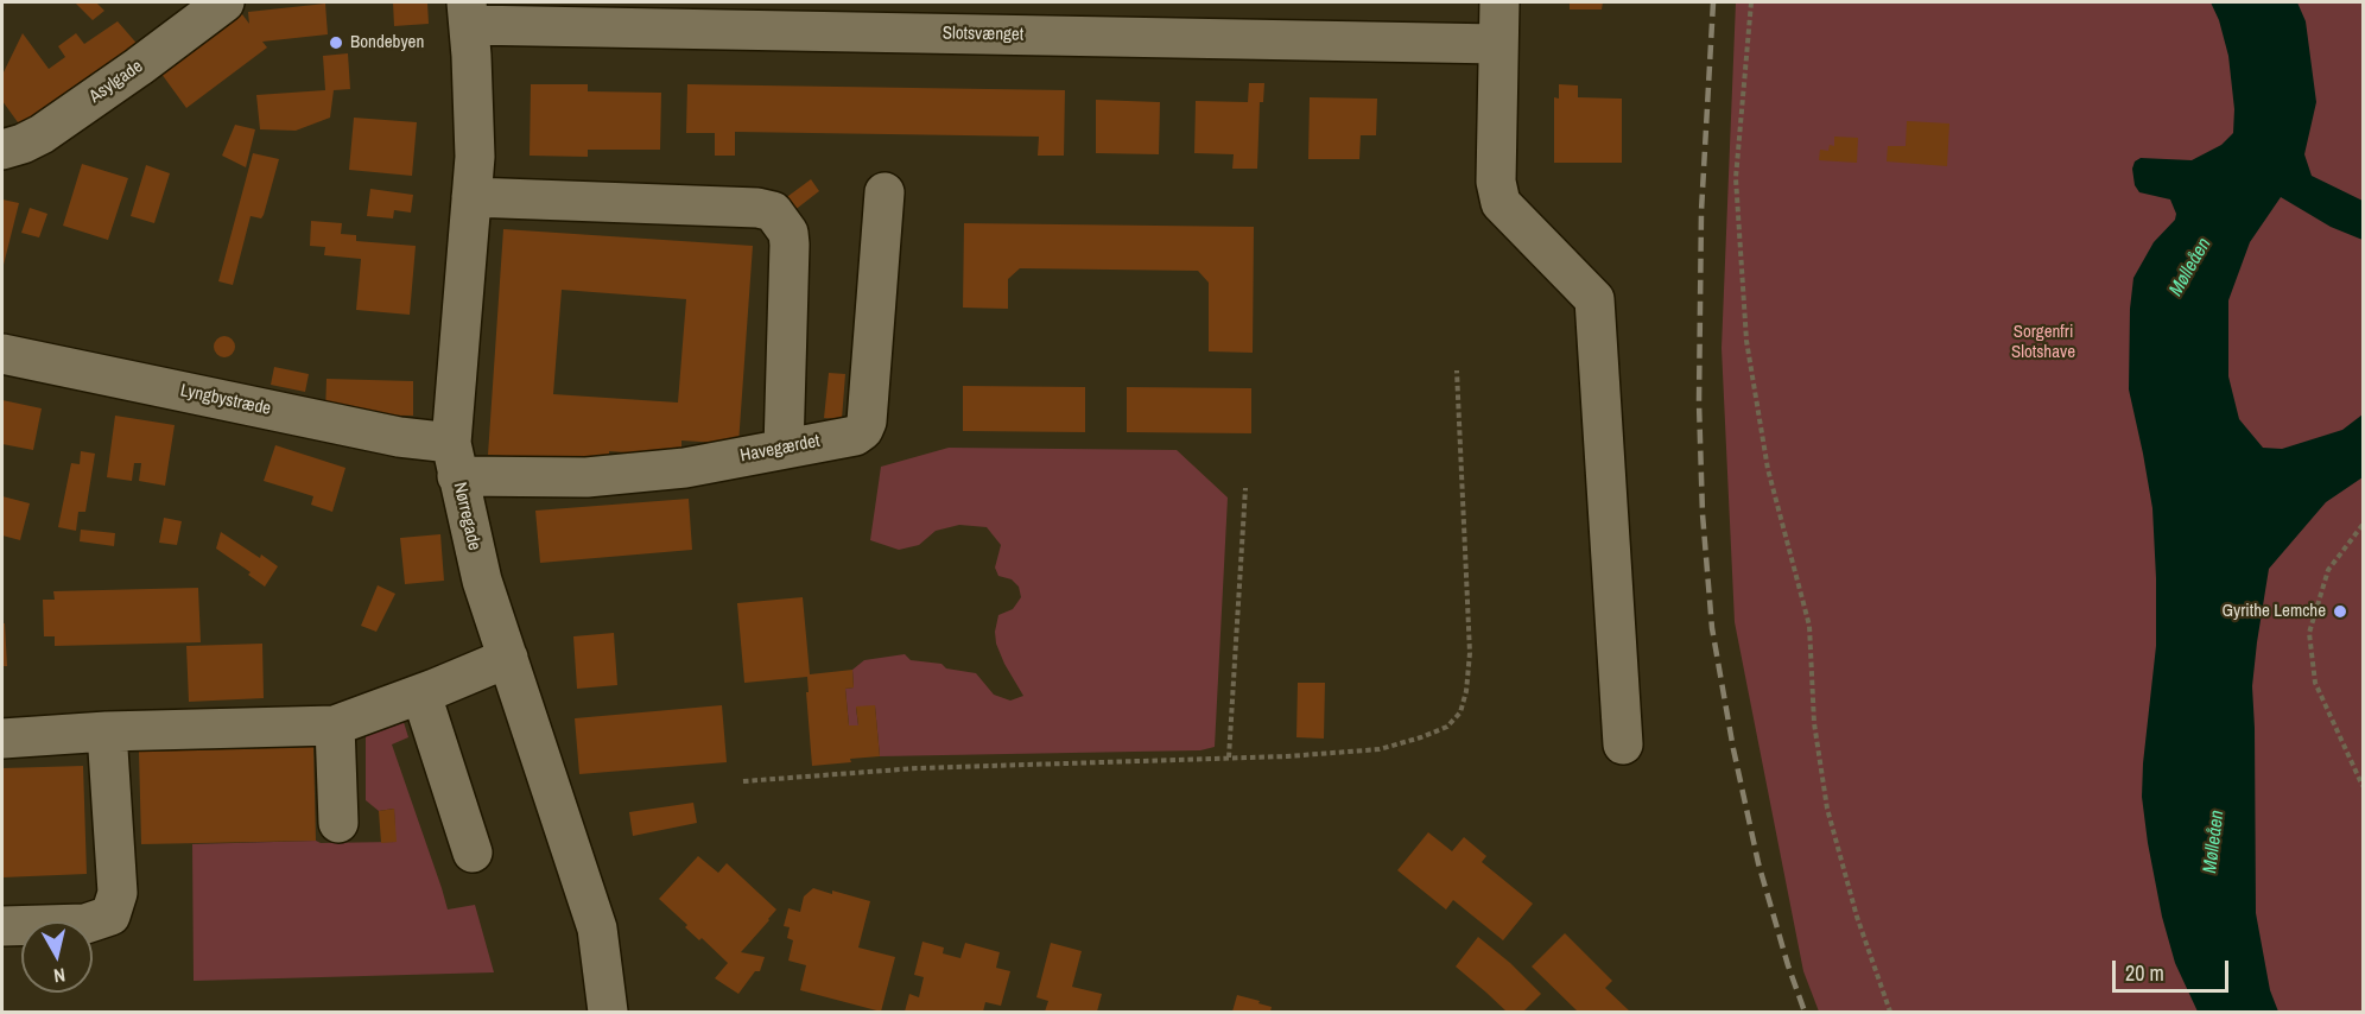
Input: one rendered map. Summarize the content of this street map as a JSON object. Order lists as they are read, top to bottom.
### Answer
{
  "streets": {
    "street": [
      "Slotsvænget",
      "Asylgade",
      "Lyngbystræde",
      "Havegærdet",
      "Nørregade"
    ]
  },
  "crossings": [
    ["Slotsvænget", "Nørregade"],
    ["Lyngbystræde", "Havegærdet"],
    ["Lyngbystræde", "Nørregade"],
    ["Havegærdet", "Nørregade"]
  ],
  "water": ["Mølleåen"],
  "parks": ["Sorgenfri Slotshave"],
  "places": ["Bondebyen", "Gyrithe Lemche"],
  "scale_bar": "20 m",
  "north": "bottom"
}
